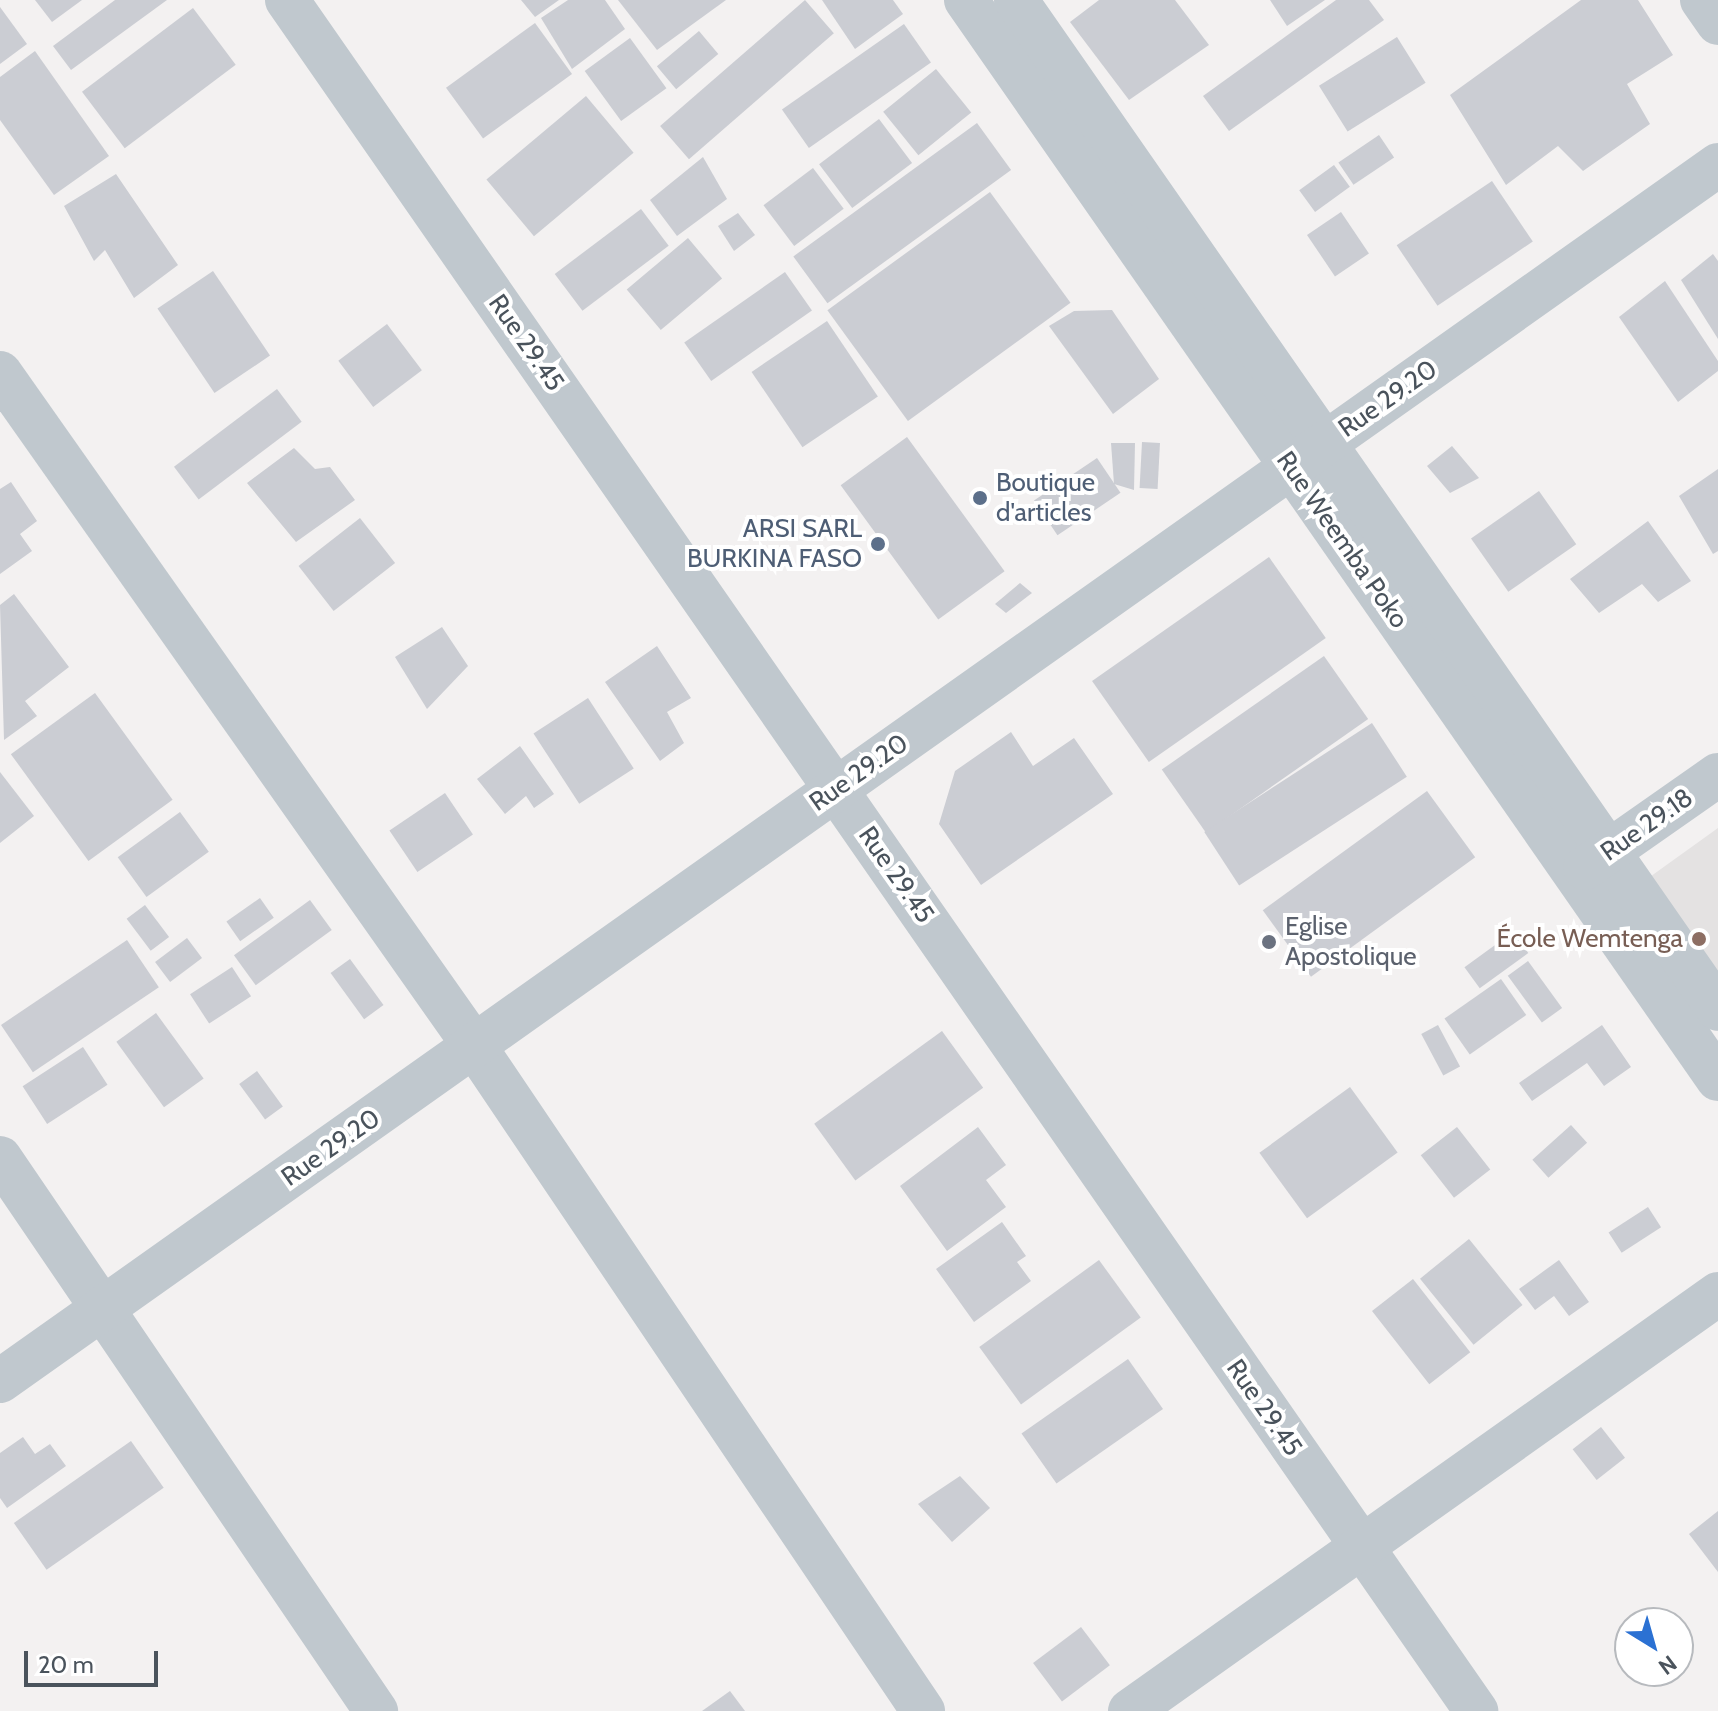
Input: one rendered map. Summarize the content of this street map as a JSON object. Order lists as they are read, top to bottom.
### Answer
{
  "streets": {
    "street": [
      "Rue 29.45",
      "Rue 29.20",
      "Rue Weemba Poko",
      "Rue 29.18"
    ]
  },
  "crossings": [
    ["Rue 29.45", "Rue 29.20"],
    ["Rue 29.20", "Rue Weemba Poko"],
    ["Rue Weemba Poko", "Rue 29.18"]
  ],
  "places": [
    "Boutique d'articles",
    "ARSI SARL BURKINA FASO",
    "École Wemtenga",
    "Eglise Apostolique"
  ],
  "scale_bar": "20 m",
  "north": "bottom right"
}
